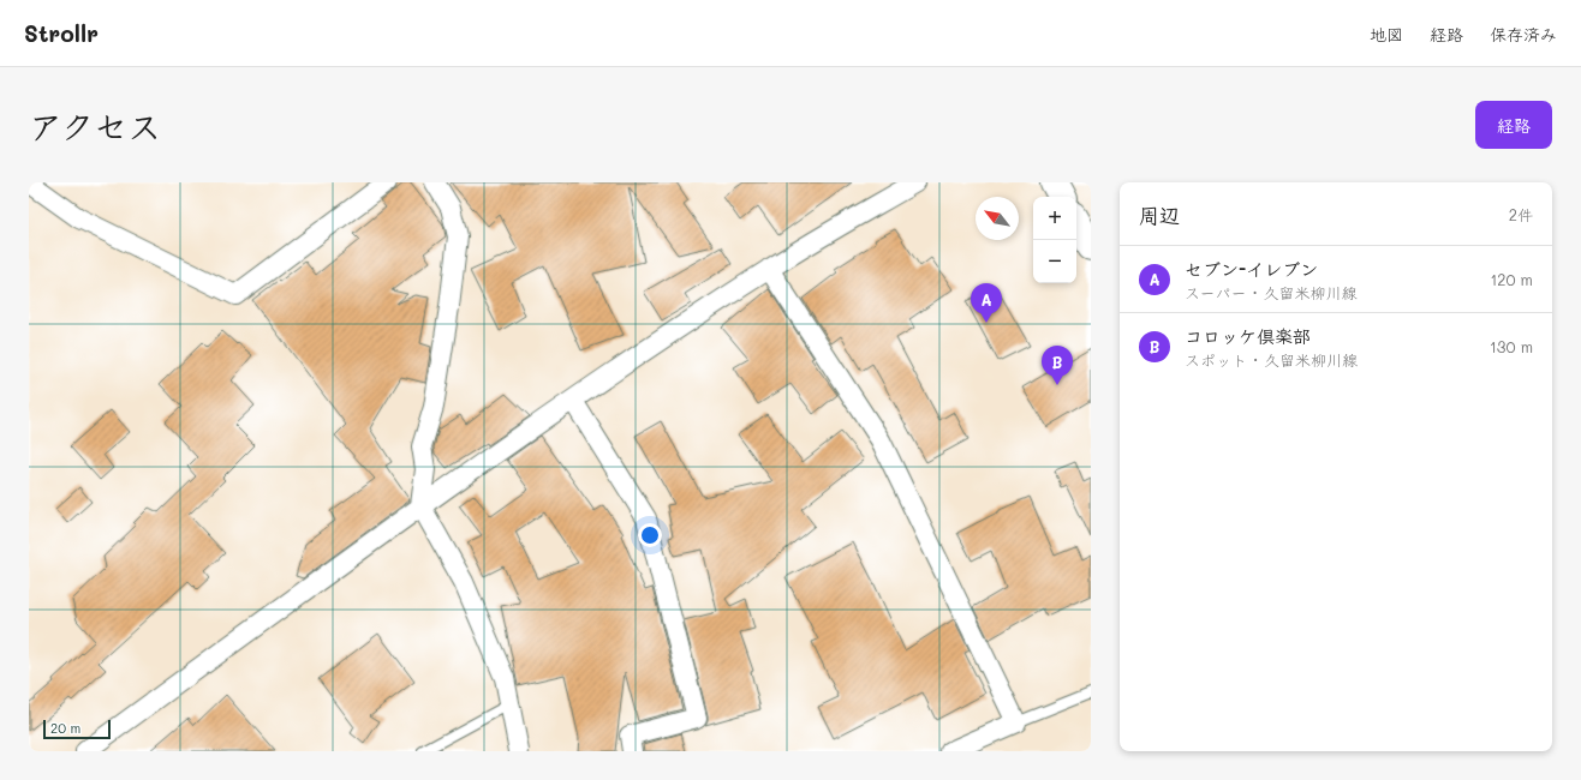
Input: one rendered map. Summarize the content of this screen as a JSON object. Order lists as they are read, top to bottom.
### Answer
{
  "scale_bar": "20 m",
  "north": "top left",
  "page": {
    "header": "Strollr",
    "nav": ["地図", "経路", "保存済み"],
    "title": "アクセス",
    "buttons": "経路",
    "heading": ["周辺", "2件"],
    "map_buttons": ["+", "−"],
    "list": [
      {
        "mark": "A",
        "name": "セブン-イレブン",
        "note": "スーパー · 久留米柳川線",
        "value": "120 m"
      },
      {
        "mark": "B",
        "name": "コロッケ倶楽部",
        "note": "スポット · 久留米柳川線",
        "value": "130 m"
      }
    ],
    "pins": ["A", "B"],
    "scale": "20 m"
  }
}
